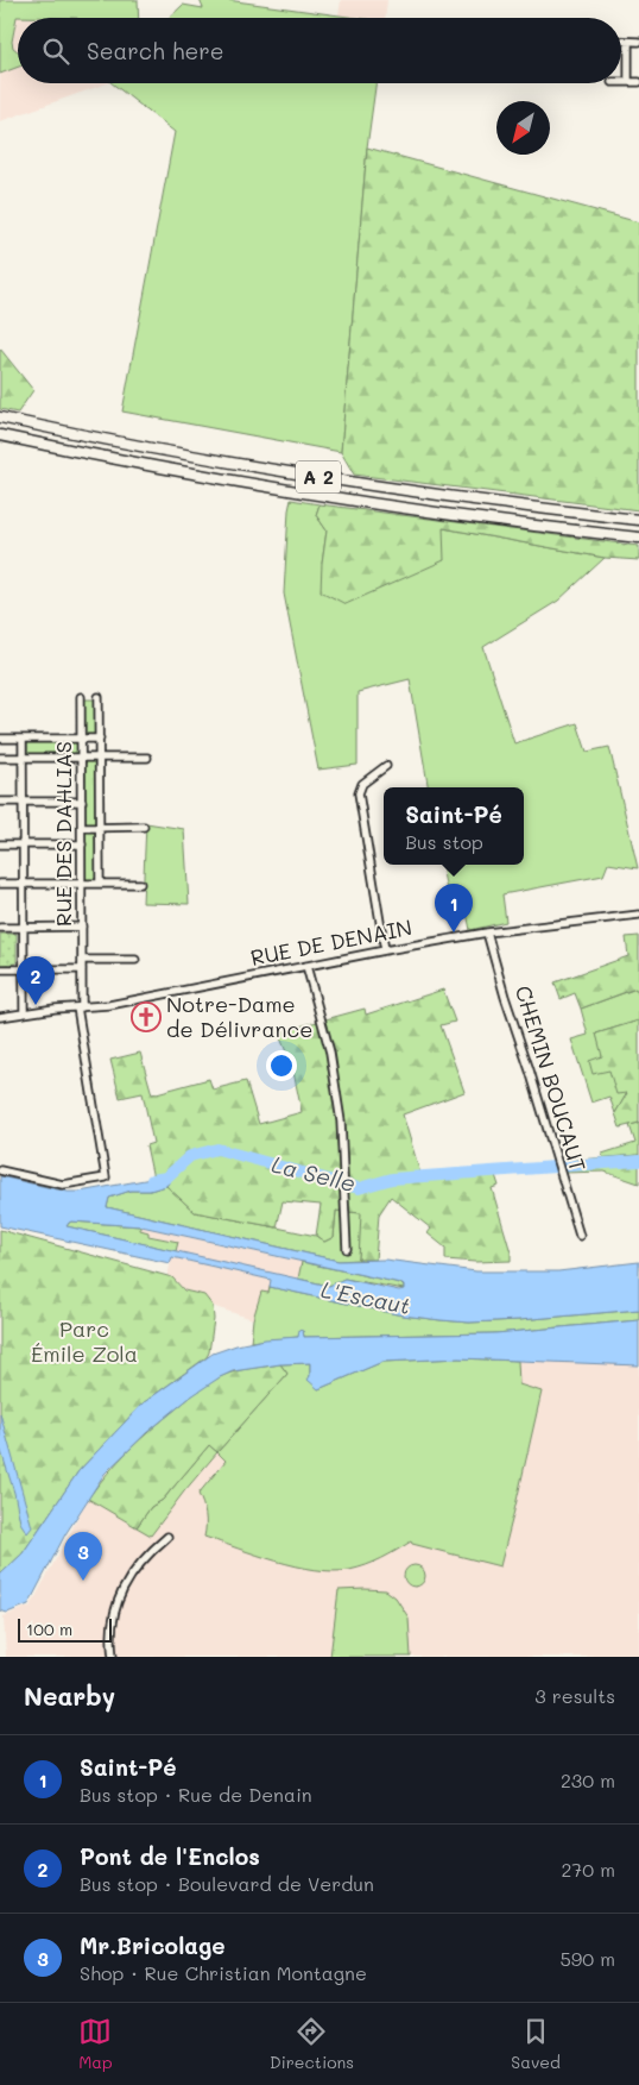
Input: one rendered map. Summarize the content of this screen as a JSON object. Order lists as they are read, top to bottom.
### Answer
{
  "streets": {
    "highway": ["A 2"],
    "street": ["RUE DES DAHLIAS", "RUE DE DENAIN", "CHEMIN BOUCAUT"]
  },
  "crossings": [
    ["RUE DES DAHLIAS", "RUE DE DENAIN"],
    ["RUE DE DENAIN", "CHEMIN BOUCAUT"]
  ],
  "water": ["La Selle", "L'Escaut"],
  "parks": ["Parc Émile Zola"],
  "places": {
    "church": ["Notre-Dame de Délivrance"]
  },
  "scale_bar": "100 m",
  "north": "bottom left",
  "page": {
    "search": "Search here",
    "popup": ["Saint-Pé", "Bus stop"],
    "pins": ["1", "2", "3"],
    "scale": "100 m",
    "heading": ["Nearby", "3 results"],
    "list": [
      {
        "mark": "1",
        "name": "Saint-Pé",
        "note": "Bus stop · Rue de Denain",
        "value": "230 m"
      },
      {
        "mark": "2",
        "name": "Pont de l'Enclos",
        "note": "Bus stop · Boulevard de Verdun",
        "value": "270 m"
      },
      {
        "mark": "3",
        "name": "Mr.Bricolage",
        "note": "Shop · Rue Christian Montagne",
        "value": "590 m"
      }
    ],
    "nav": ["Map", "Directions", "Saved"]
  }
}
